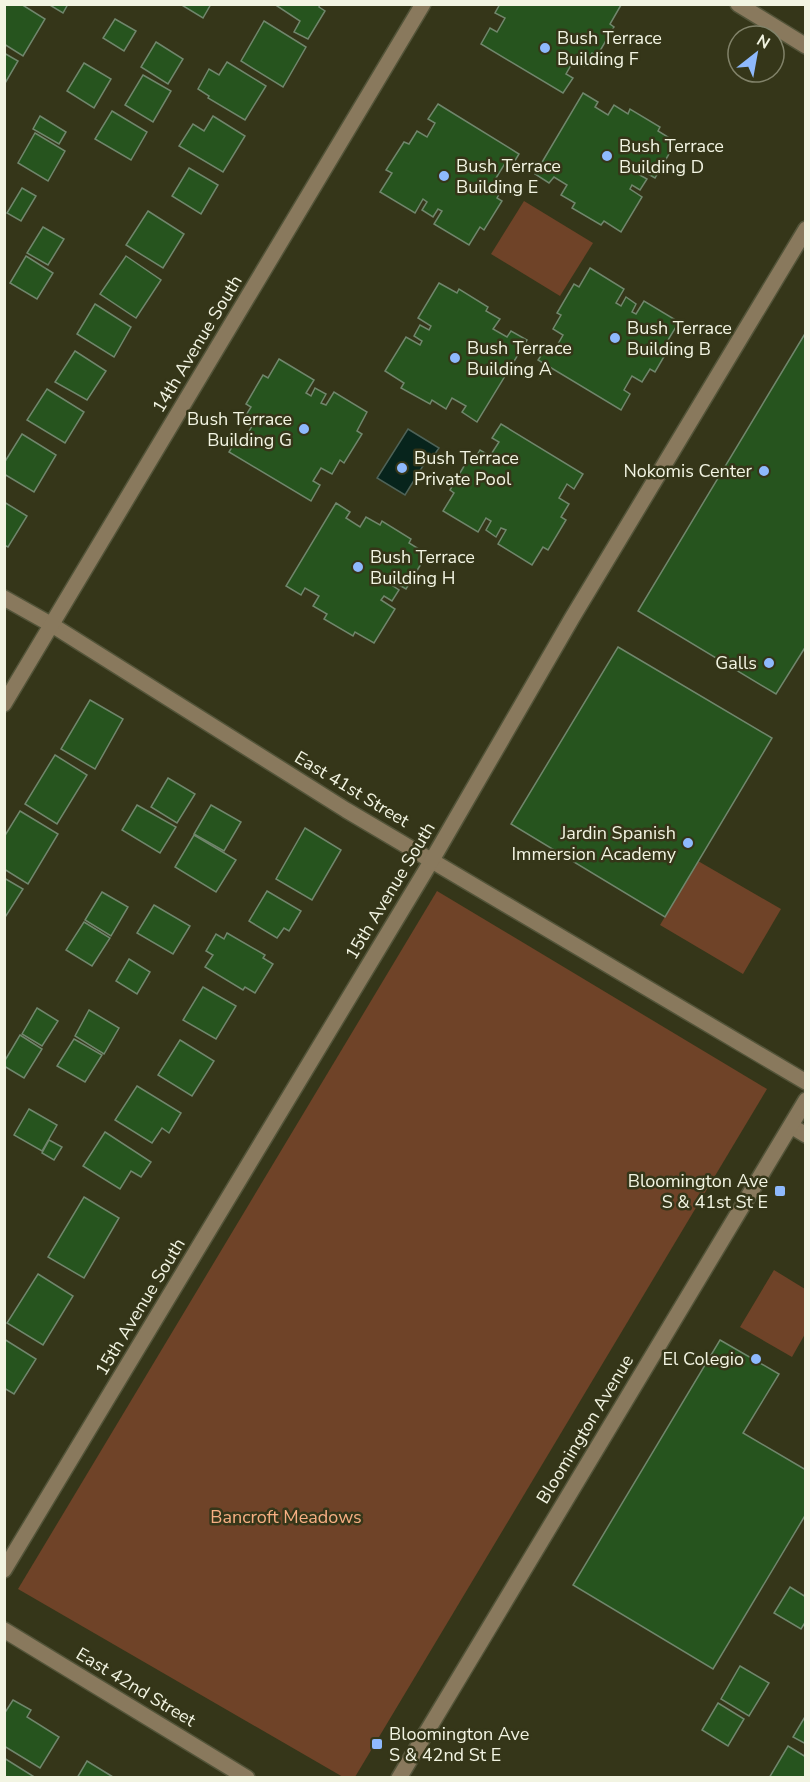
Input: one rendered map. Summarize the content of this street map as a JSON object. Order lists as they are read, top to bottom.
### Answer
{
  "streets": {
    "street": [
      "14th Avenue South",
      "East 41st Street",
      "15th Avenue South",
      "Bloomington Avenue",
      "East 42nd Street"
    ]
  },
  "crossings": [
    ["14th Avenue South", "East 41st Street"],
    ["East 41st Street", "15th Avenue South"]
  ],
  "parks": ["Bancroft Meadows"],
  "places": {
    "other": [
      "Bush Terrace Building F",
      "Bush Terrace Building D",
      "Bush Terrace Building E",
      "Bush Terrace Building B",
      "Bush Terrace Building A",
      "Bush Terrace Building G",
      "Bush Terrace Private Pool",
      "Nokomis Center",
      "Bush Terrace Building H",
      "Galls",
      "Jardin Spanish Immersion Academy",
      "El Colegio"
    ],
    "transit": ["Bloomington Ave S & 41st St E", "Bloomington Ave S & 42nd St E"]
  },
  "north": "top right"
}
